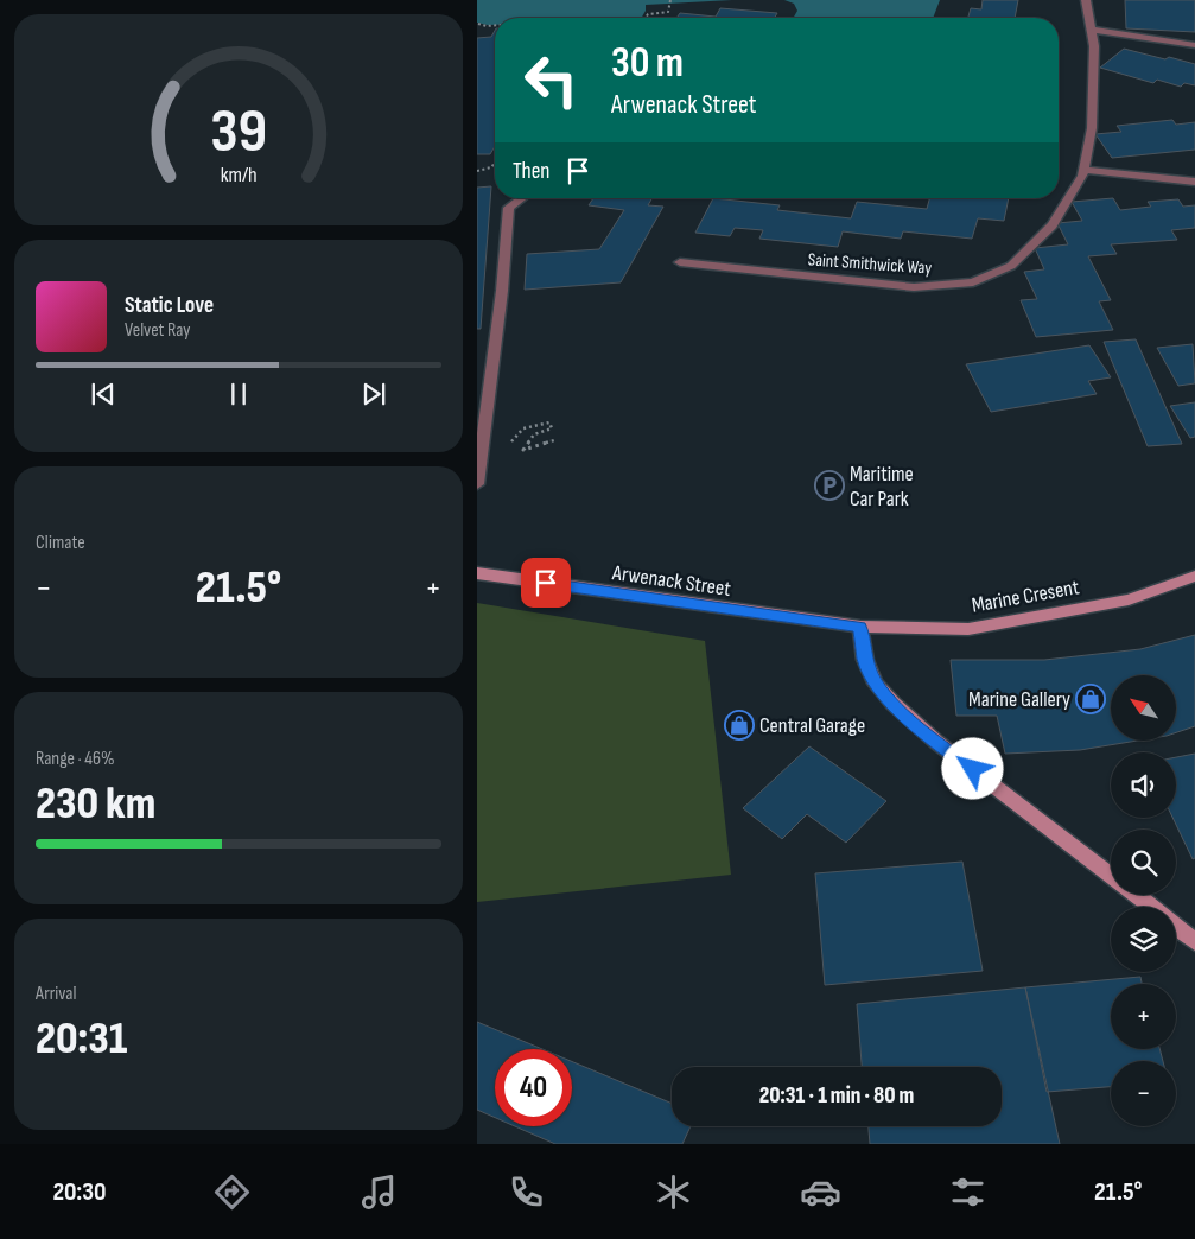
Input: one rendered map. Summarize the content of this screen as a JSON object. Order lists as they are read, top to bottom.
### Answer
{
  "streets": {
    "street": ["Saint Smithwick Way", "Arwenack Street", "Marine Cresent"]
  },
  "crossings": [
    ["Arwenack Street", "Marine Cresent"]
  ],
  "places": {
    "parking": ["Maritime Car Park"],
    "shop": ["Marine Gallery", "Central Garage"]
  },
  "north": "top left",
  "page": {
    "turn": ["30 m", "Arwenack Street"],
    "then": "Then",
    "song": ["Static Love", "Velvet Ray"],
    "tile": [
      "Climate",
      ["Range · 46%", "230 km"],
      ["Arrival", "20:31"]
    ],
    "heat": ["−", "21.5°", "+"],
    "map_buttons": ["+", "−"],
    "limit": "40",
    "trip": "20:31 · 1 min · 80 m",
    "tabs": ["20:30", "21.5°"],
    "gauge": ["39", "km/h"]
  }
}
